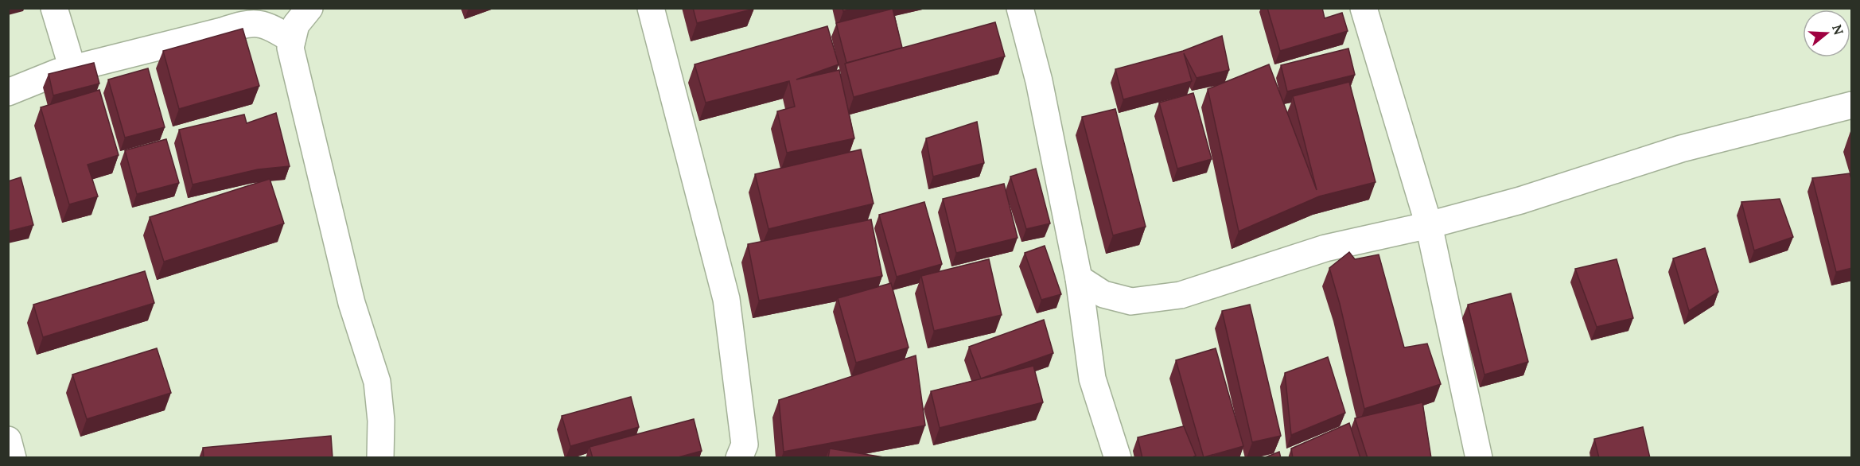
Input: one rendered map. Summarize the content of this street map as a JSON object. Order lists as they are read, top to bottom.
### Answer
{
  "north": "right"
}
